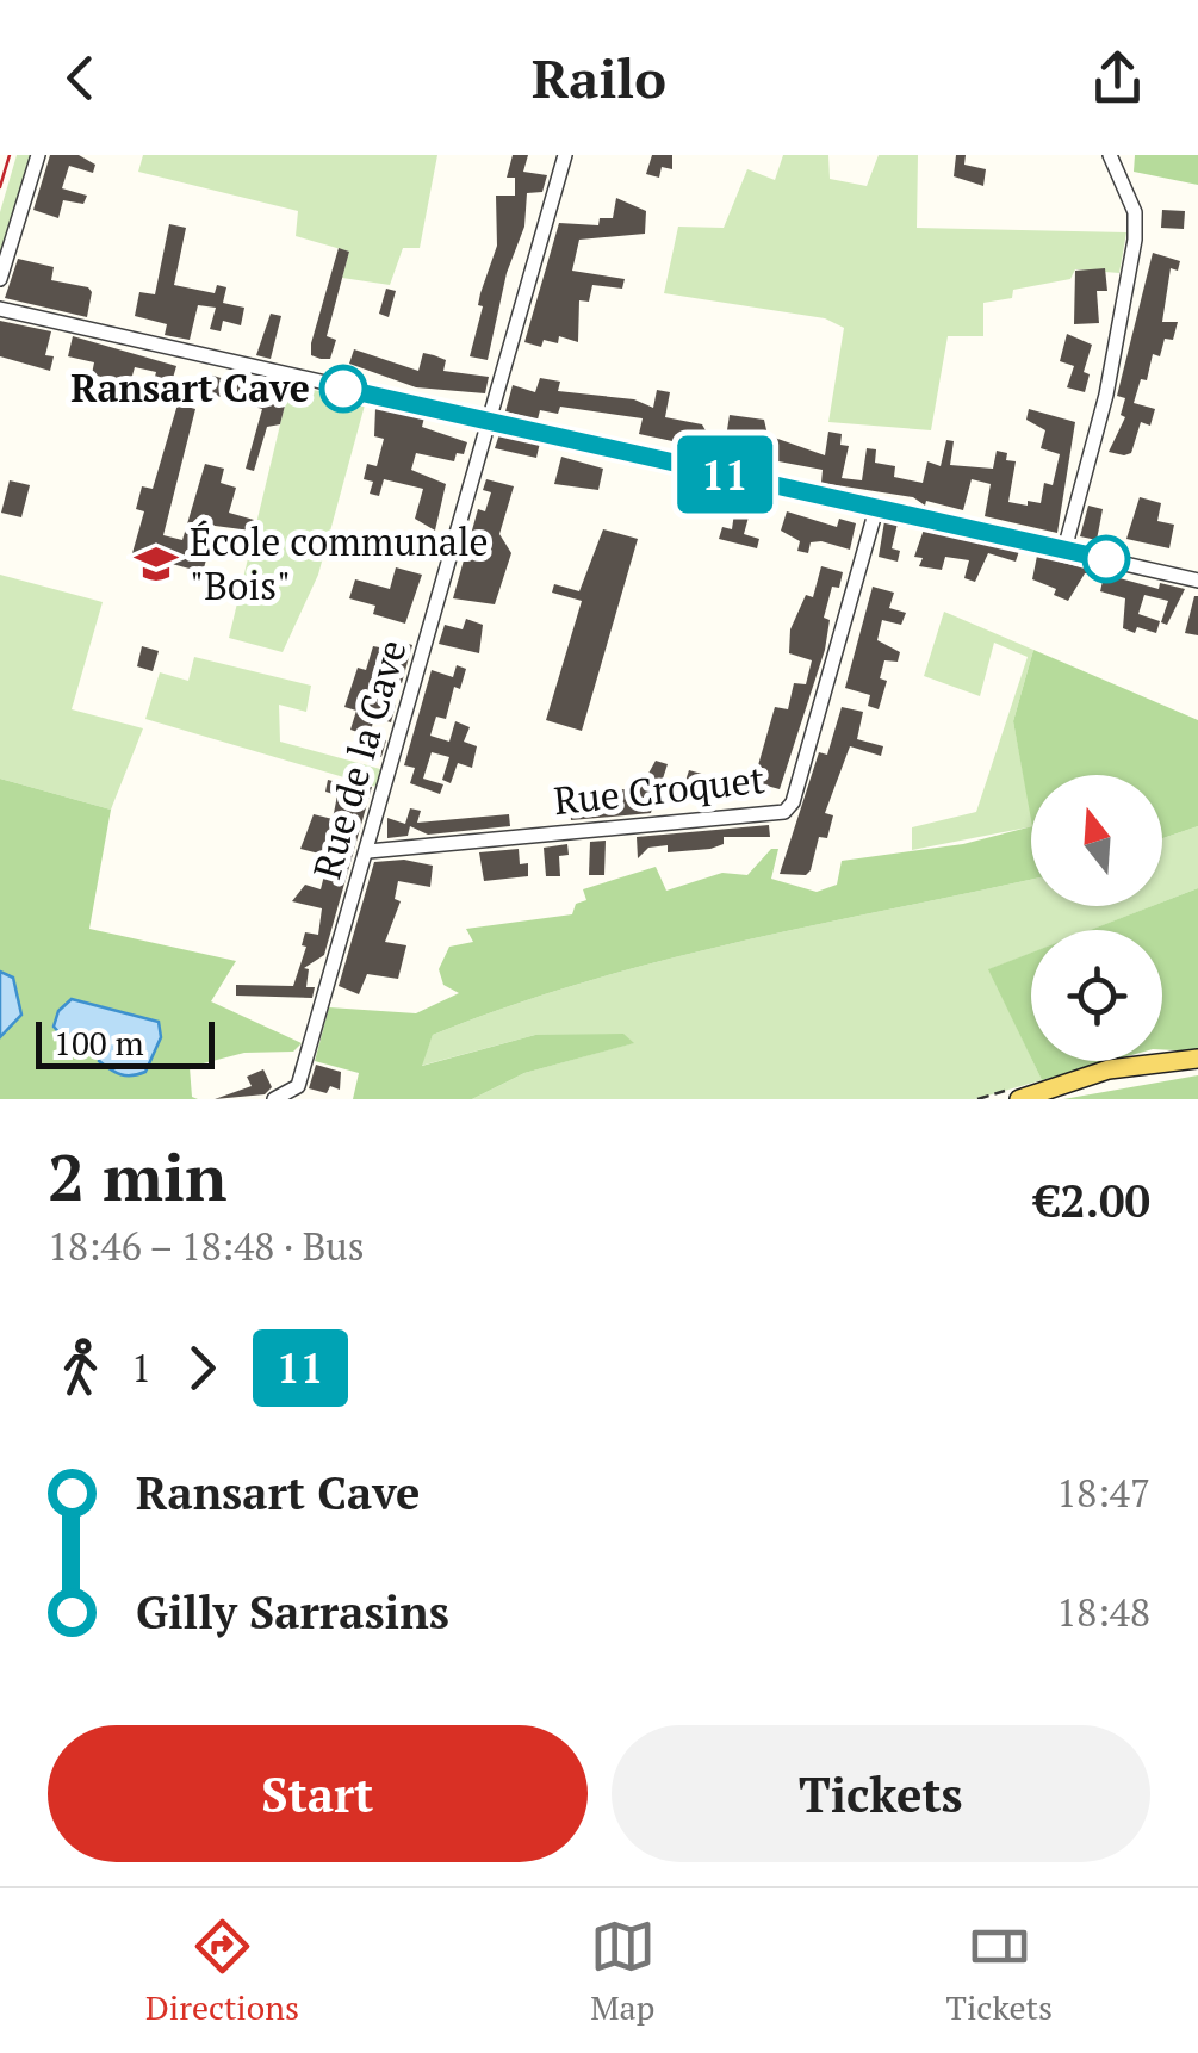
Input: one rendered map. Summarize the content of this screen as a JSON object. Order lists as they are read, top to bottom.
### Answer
{
  "streets": {
    "street": ["Rue de la Cave", "Rue Croquet"]
  },
  "crossings": [
    ["Rue de la Cave", "Rue Croquet"]
  ],
  "places": {
    "other": ["Ransart Cave"],
    "school or university": ["École communale \"Bois\""]
  },
  "lines": ["bus line 11"],
  "scale_bar": "100 m",
  "north": "top",
  "page": {
    "header": "Railo",
    "on_map": "11",
    "scale": "100 m",
    "heading": ["2 min", "18:46 – 18:48 · Bus", "€2.00"],
    "legs": ["1", "11"],
    "list": [
      {
        "name": "Ransart Cave",
        "value": "18:47"
      },
      {
        "name": "Gilly Sarrasins",
        "value": "18:48"
      }
    ],
    "buttons": ["Start", "Tickets"],
    "tabs": ["Directions", "Map", "Tickets"]
  }
}
